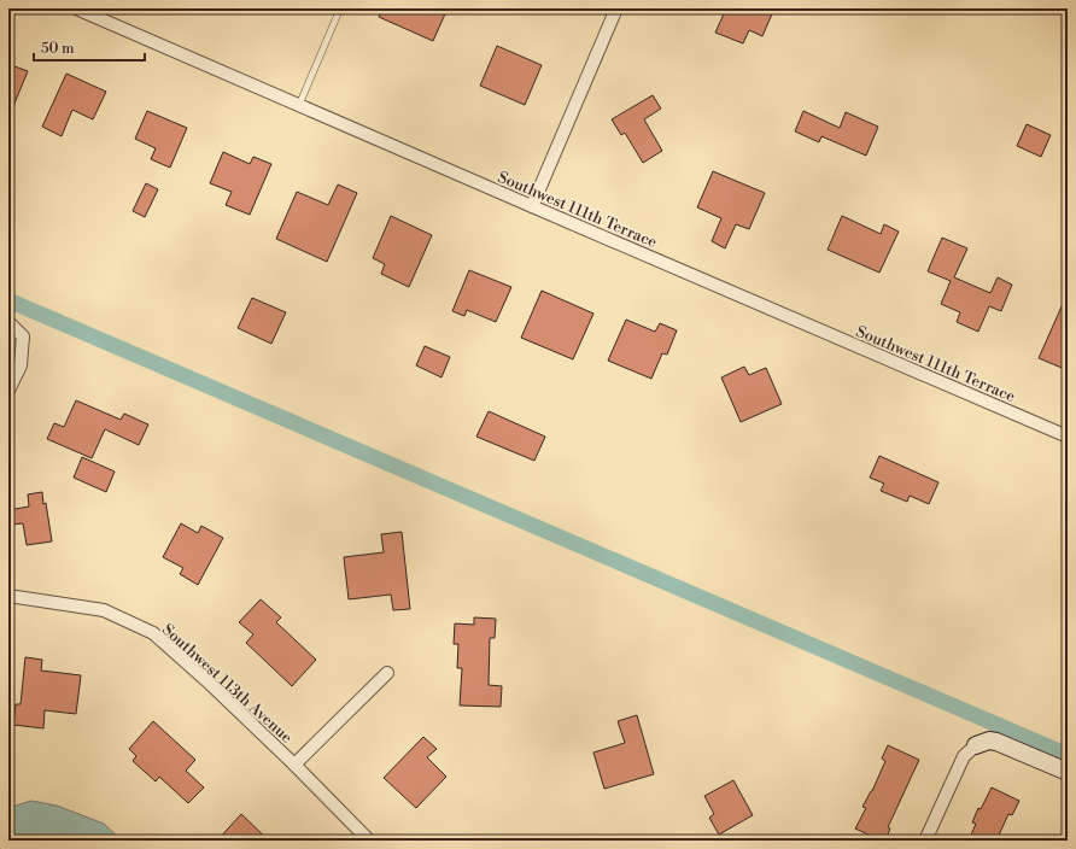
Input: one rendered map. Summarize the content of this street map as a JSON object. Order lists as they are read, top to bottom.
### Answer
{
  "streets": {
    "street": ["Southwest 111th Terrace", "Southwest 113th Avenue"]
  },
  "scale_bar": "50 m"
}
